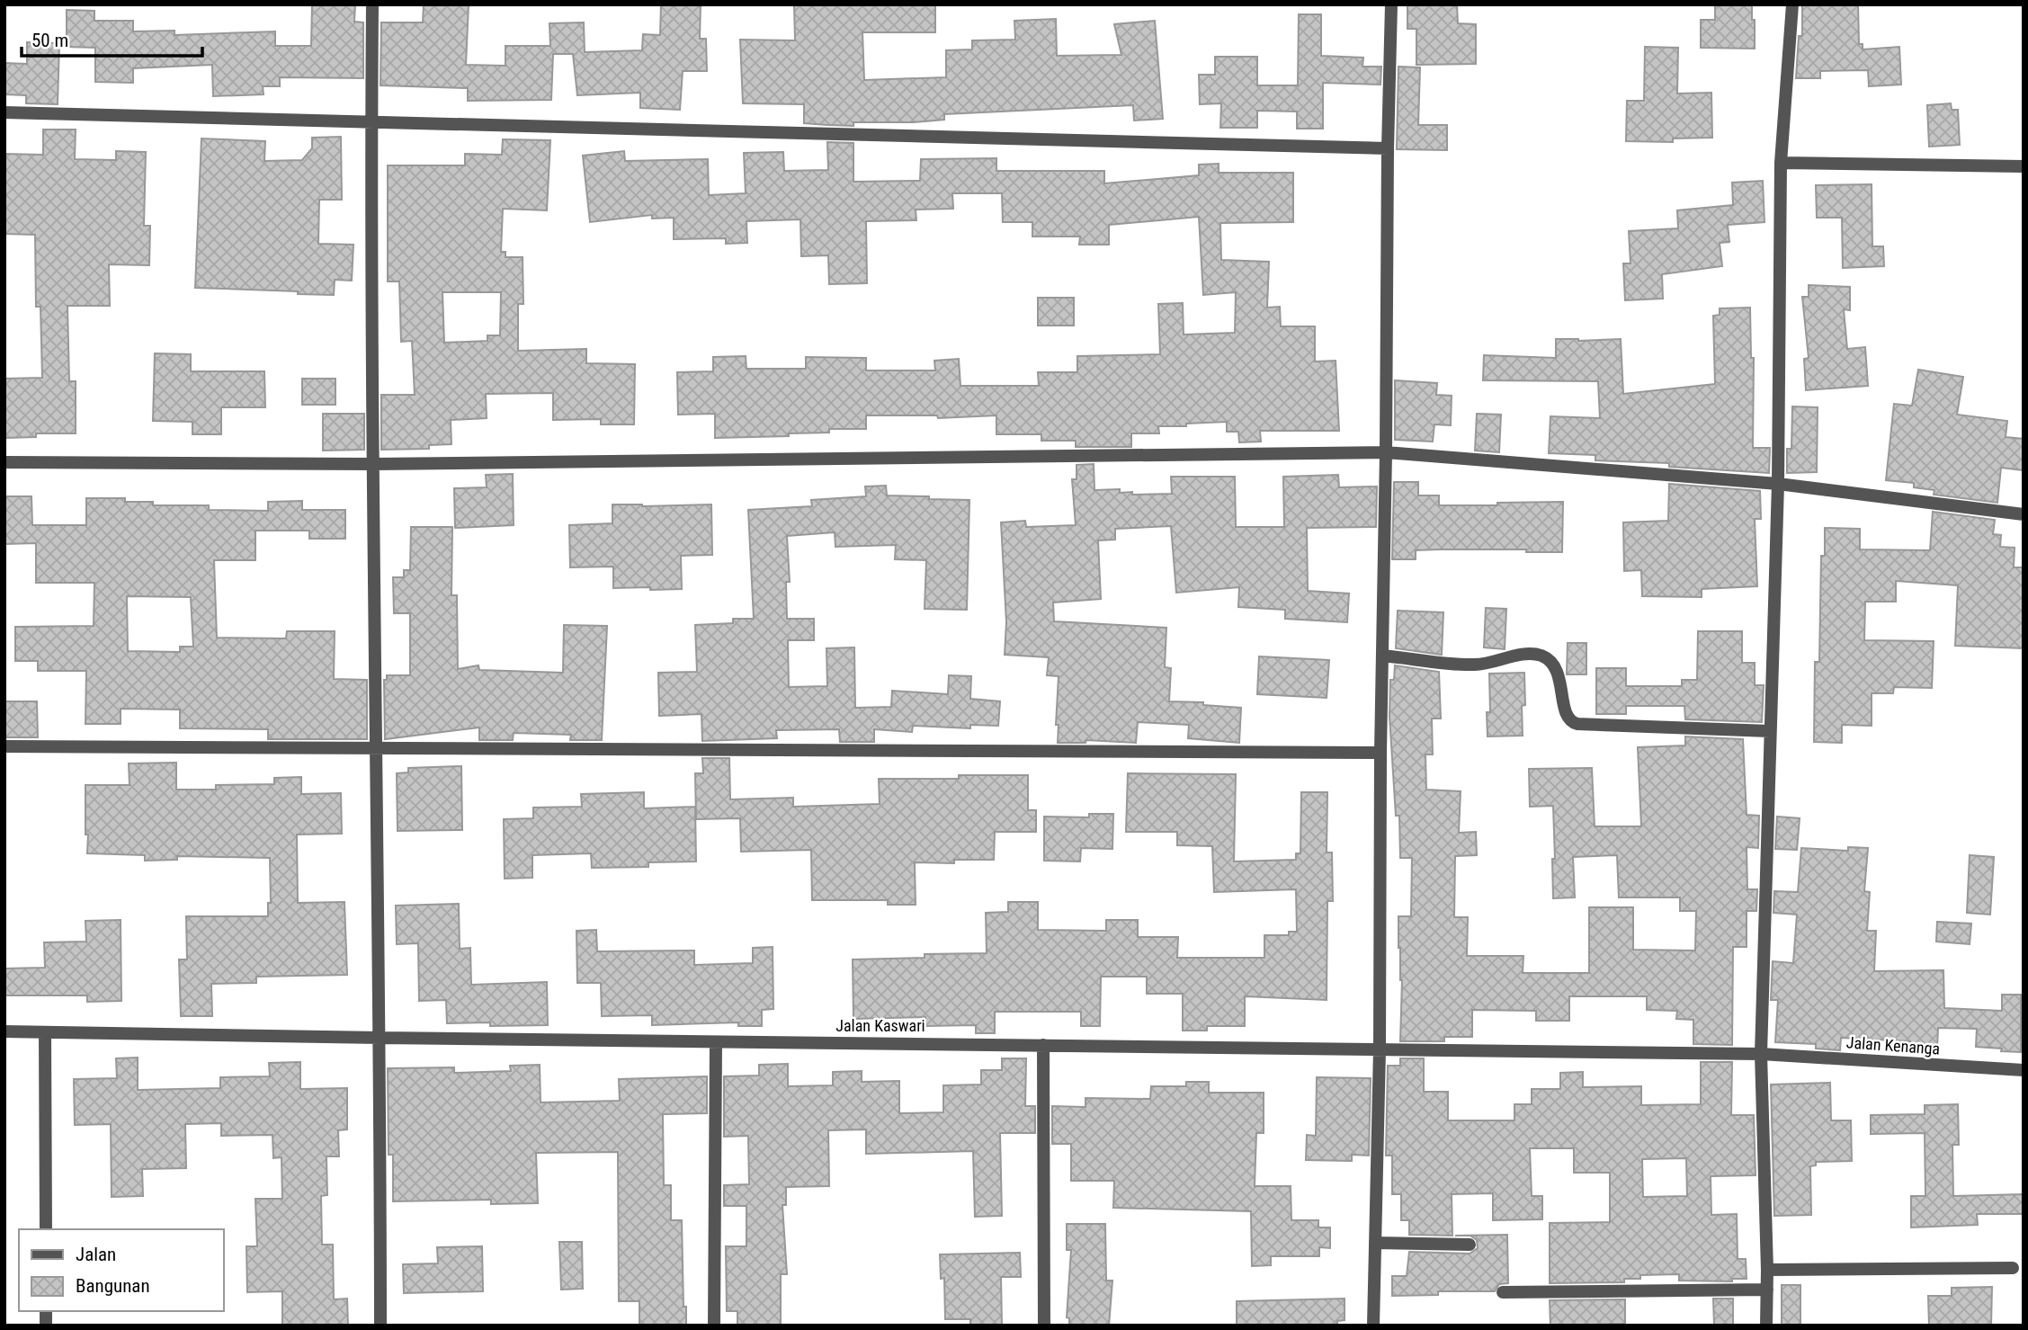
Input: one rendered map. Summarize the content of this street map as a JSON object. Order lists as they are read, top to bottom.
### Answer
{
  "streets": {
    "street": ["Jalan Kaswari", "Jalan Kenanga"]
  },
  "crossings": [
    ["Jalan Kaswari", "Jalan Kenanga"]
  ],
  "legend": ["Jalan", "Bangunan"],
  "scale_bar": "50 m"
}
